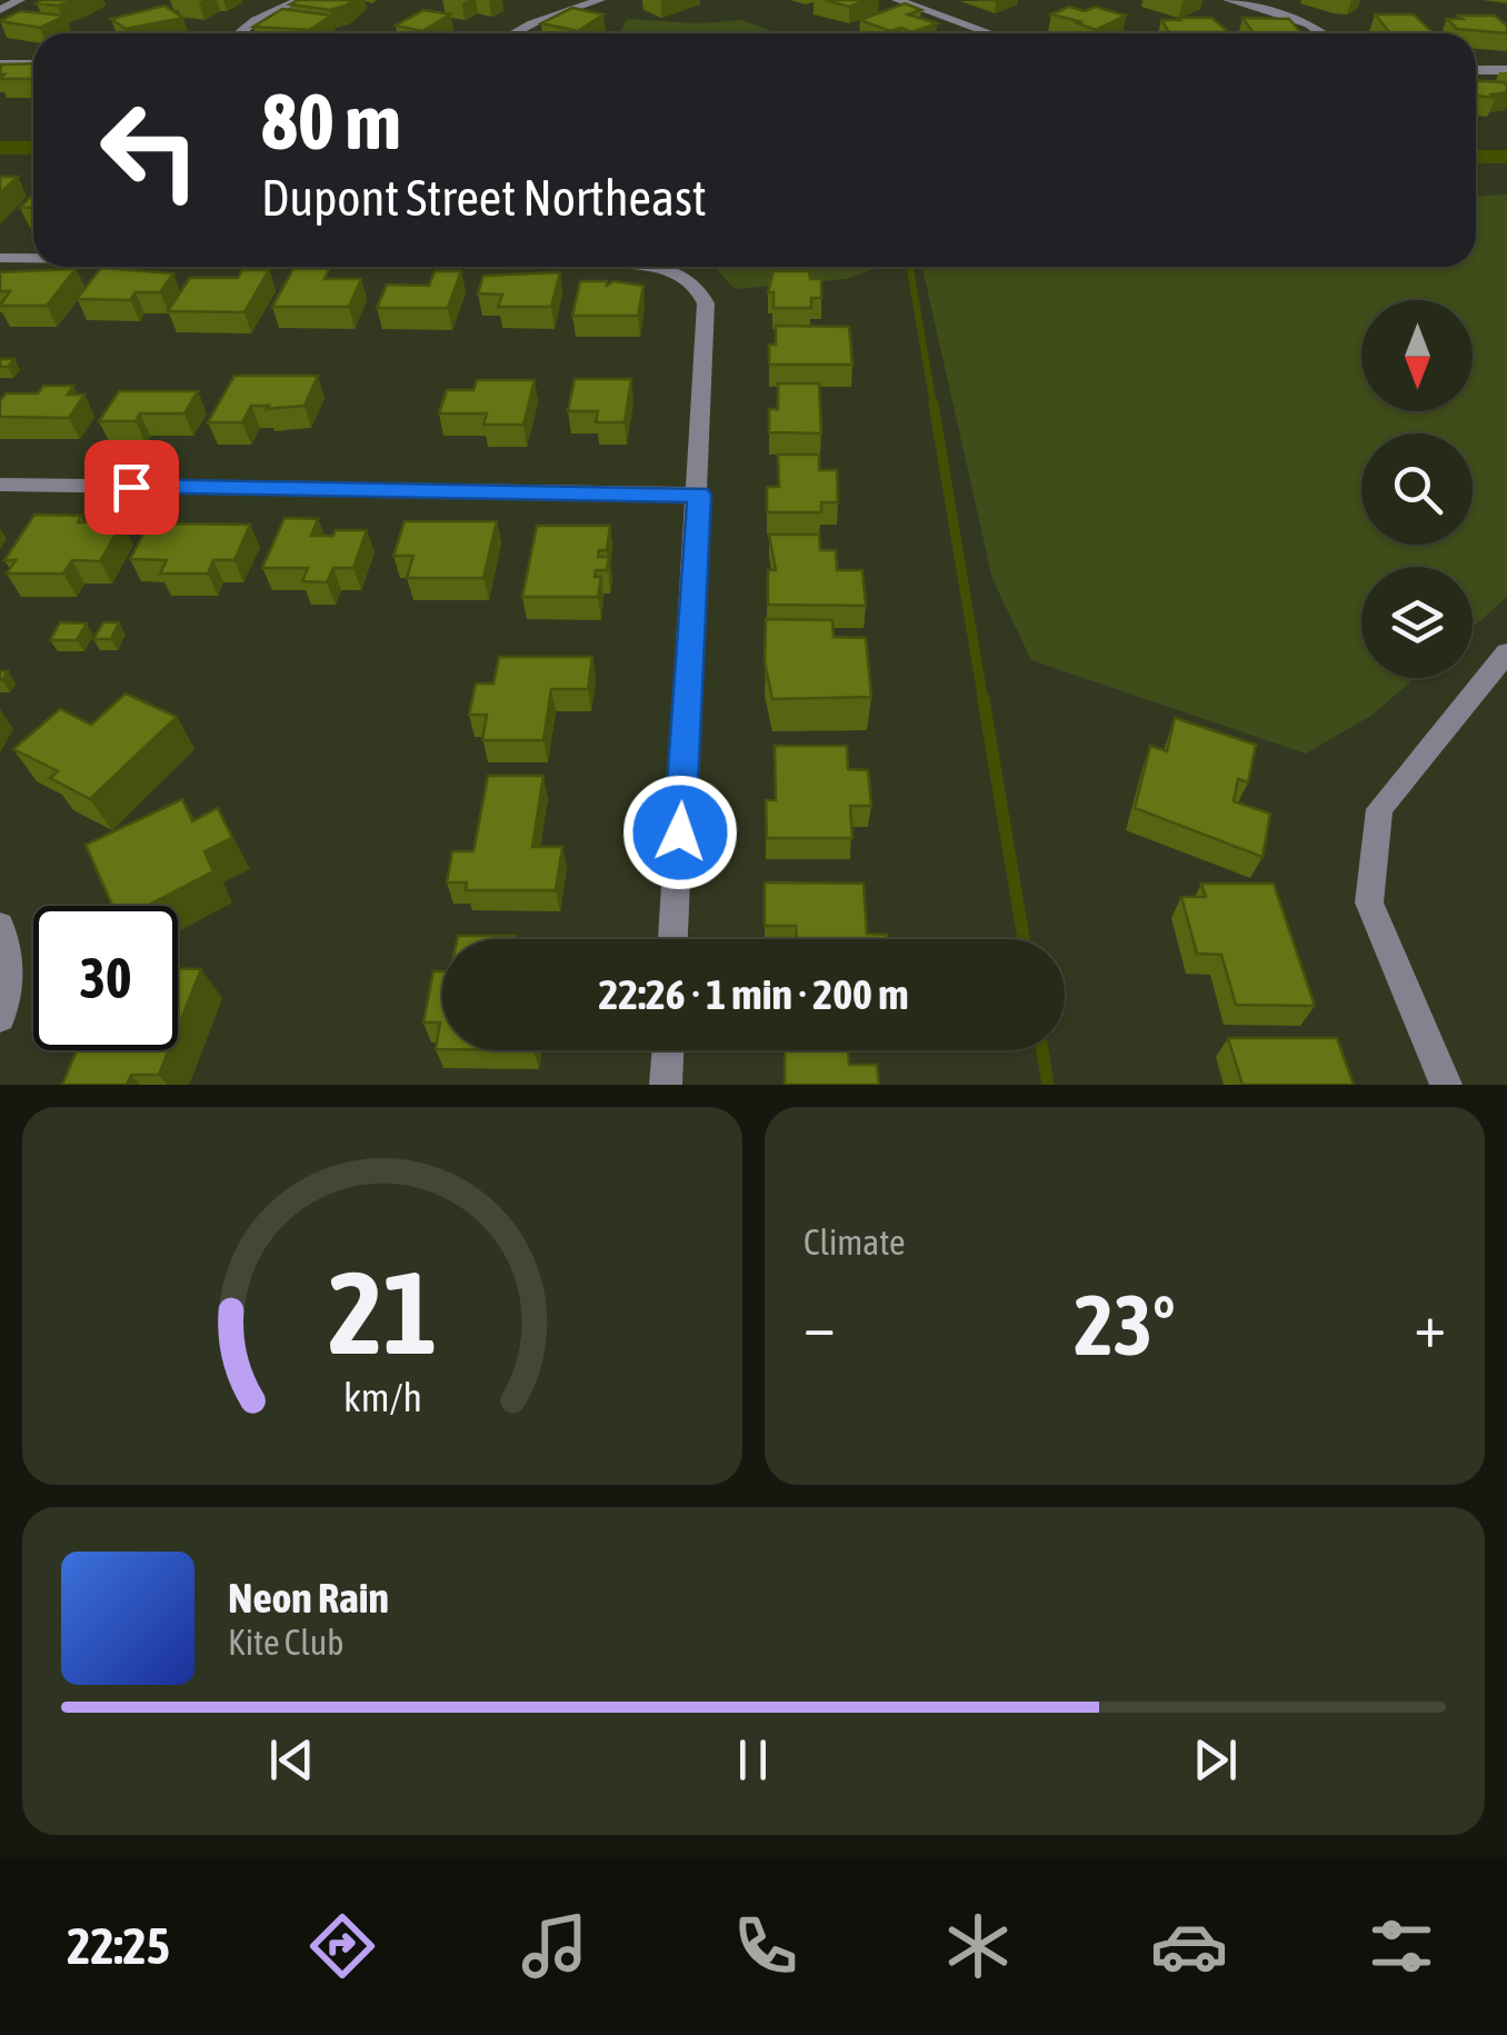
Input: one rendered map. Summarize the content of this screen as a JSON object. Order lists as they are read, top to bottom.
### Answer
{
  "north": "bottom",
  "page": {
    "turn": ["80 m", "Dupont Street Northeast"],
    "limit": "30",
    "trip": "22:26 · 1 min · 200 m",
    "tile": "Climate",
    "heat": ["−", "23°", "+"],
    "song": ["Neon Rain", "Kite Club"],
    "tabs": "22:25",
    "gauge": ["21", "km/h"]
  }
}
